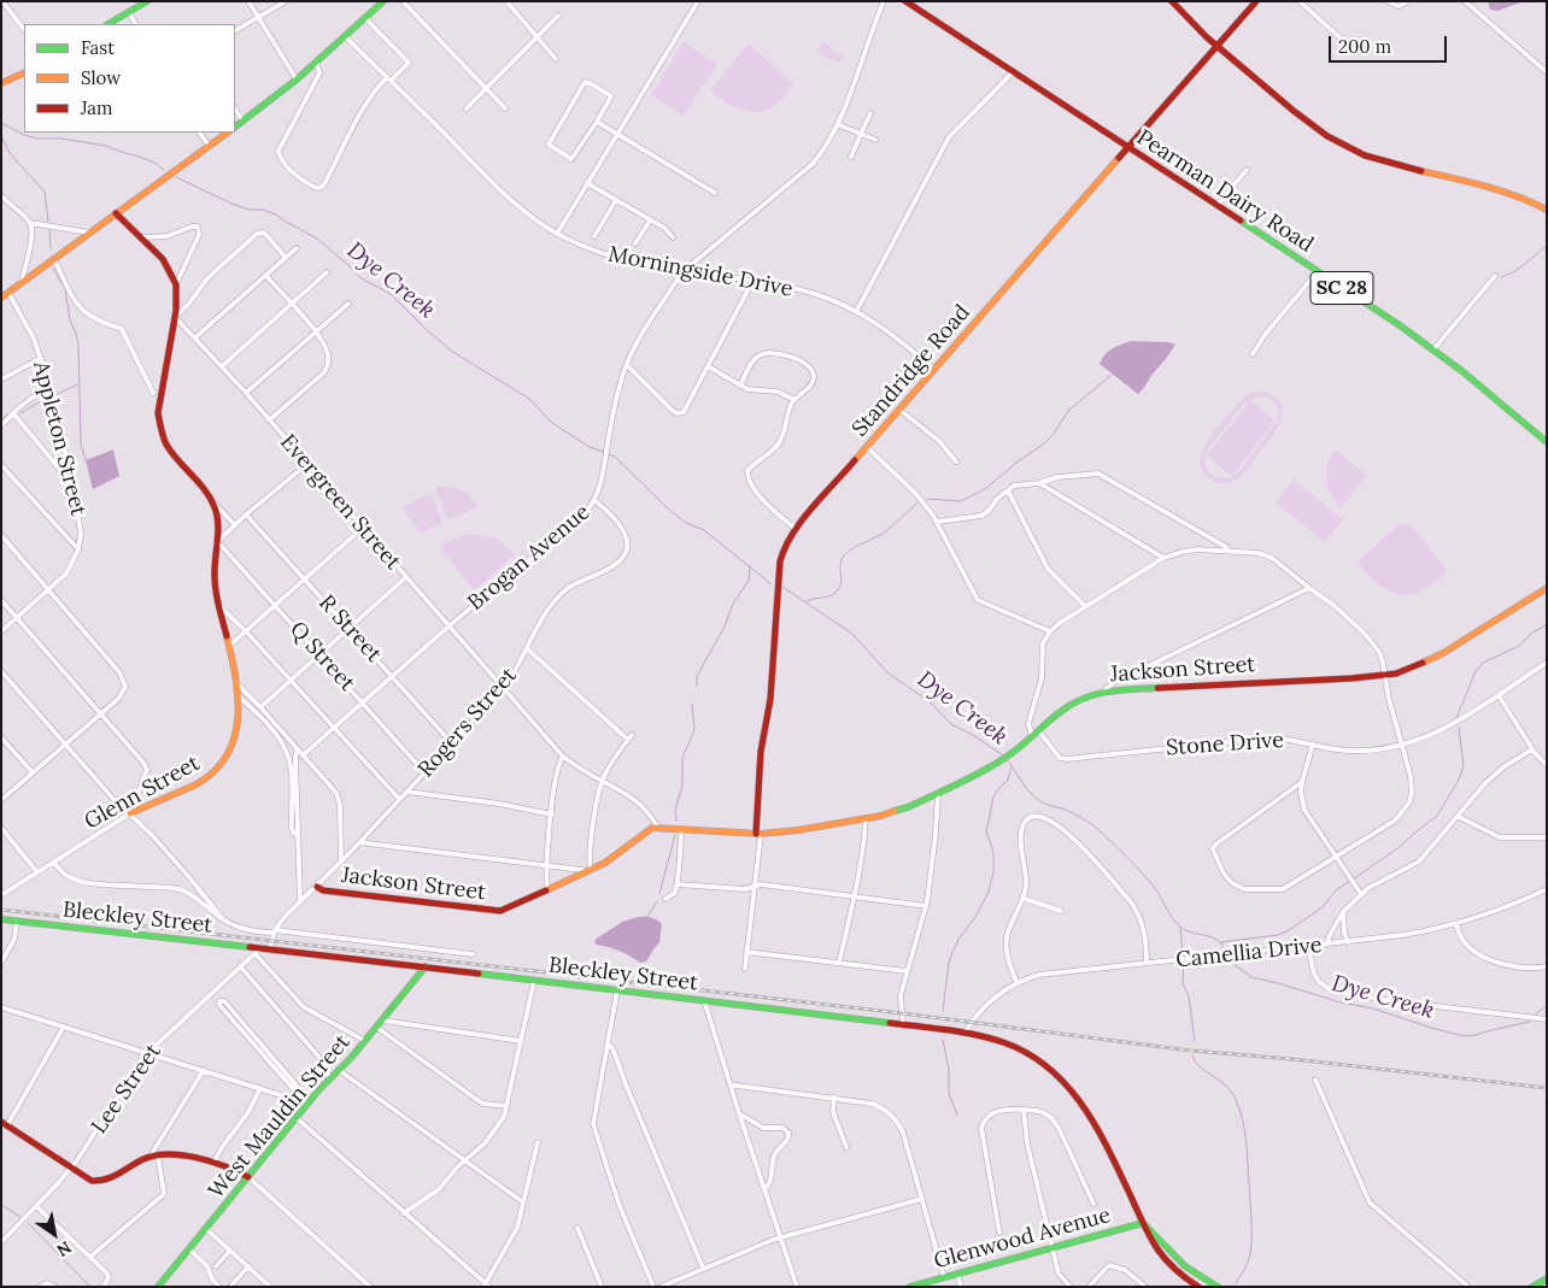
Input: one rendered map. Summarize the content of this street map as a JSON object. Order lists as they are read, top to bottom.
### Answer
{
  "streets": {
    "main road": [
      "Pearman Dairy Road",
      "SC 28",
      "Standridge Road",
      "Jackson Street",
      "Glenn Street",
      "Bleckley Street",
      "West Mauldin Street",
      "Glenwood Avenue"
    ],
    "street": [
      "Morningside Drive",
      "Appleton Street",
      "Evergreen Street",
      "Brogan Avenue",
      "R Street",
      "Q Street",
      "Rogers Street",
      "Stone Drive",
      "Camellia Drive",
      "Lee Street"
    ]
  },
  "crossings": [
    ["Pearman Dairy Road", "Standridge Road"],
    ["Morningside Drive", "Standridge Road"],
    ["Morningside Drive", "Brogan Avenue"],
    ["Standridge Road", "Jackson Street"],
    ["Evergreen Street", "Brogan Avenue"],
    ["Evergreen Street", "Jackson Street"],
    ["Evergreen Street", "Rogers Street"],
    ["Brogan Avenue", "R Street"],
    ["Brogan Avenue", "Q Street"],
    ["Brogan Avenue", "Rogers Street"],
    ["R Street", "Rogers Street"],
    ["Q Street", "Rogers Street"],
    ["Q Street", "Glenn Street"],
    ["Jackson Street", "Rogers Street"],
    ["Jackson Street", "Stone Drive"],
    ["Rogers Street", "Bleckley Street"],
    ["Bleckley Street", "Camellia Drive"],
    ["Bleckley Street", "Lee Street"],
    ["Bleckley Street", "West Mauldin Street"],
    ["Bleckley Street", "Glenwood Avenue"]
  ],
  "water": ["Dye Creek"],
  "legend": ["Fast", "Slow", "Jam"],
  "scale_bar": "200 m",
  "north": "bottom right"
}
